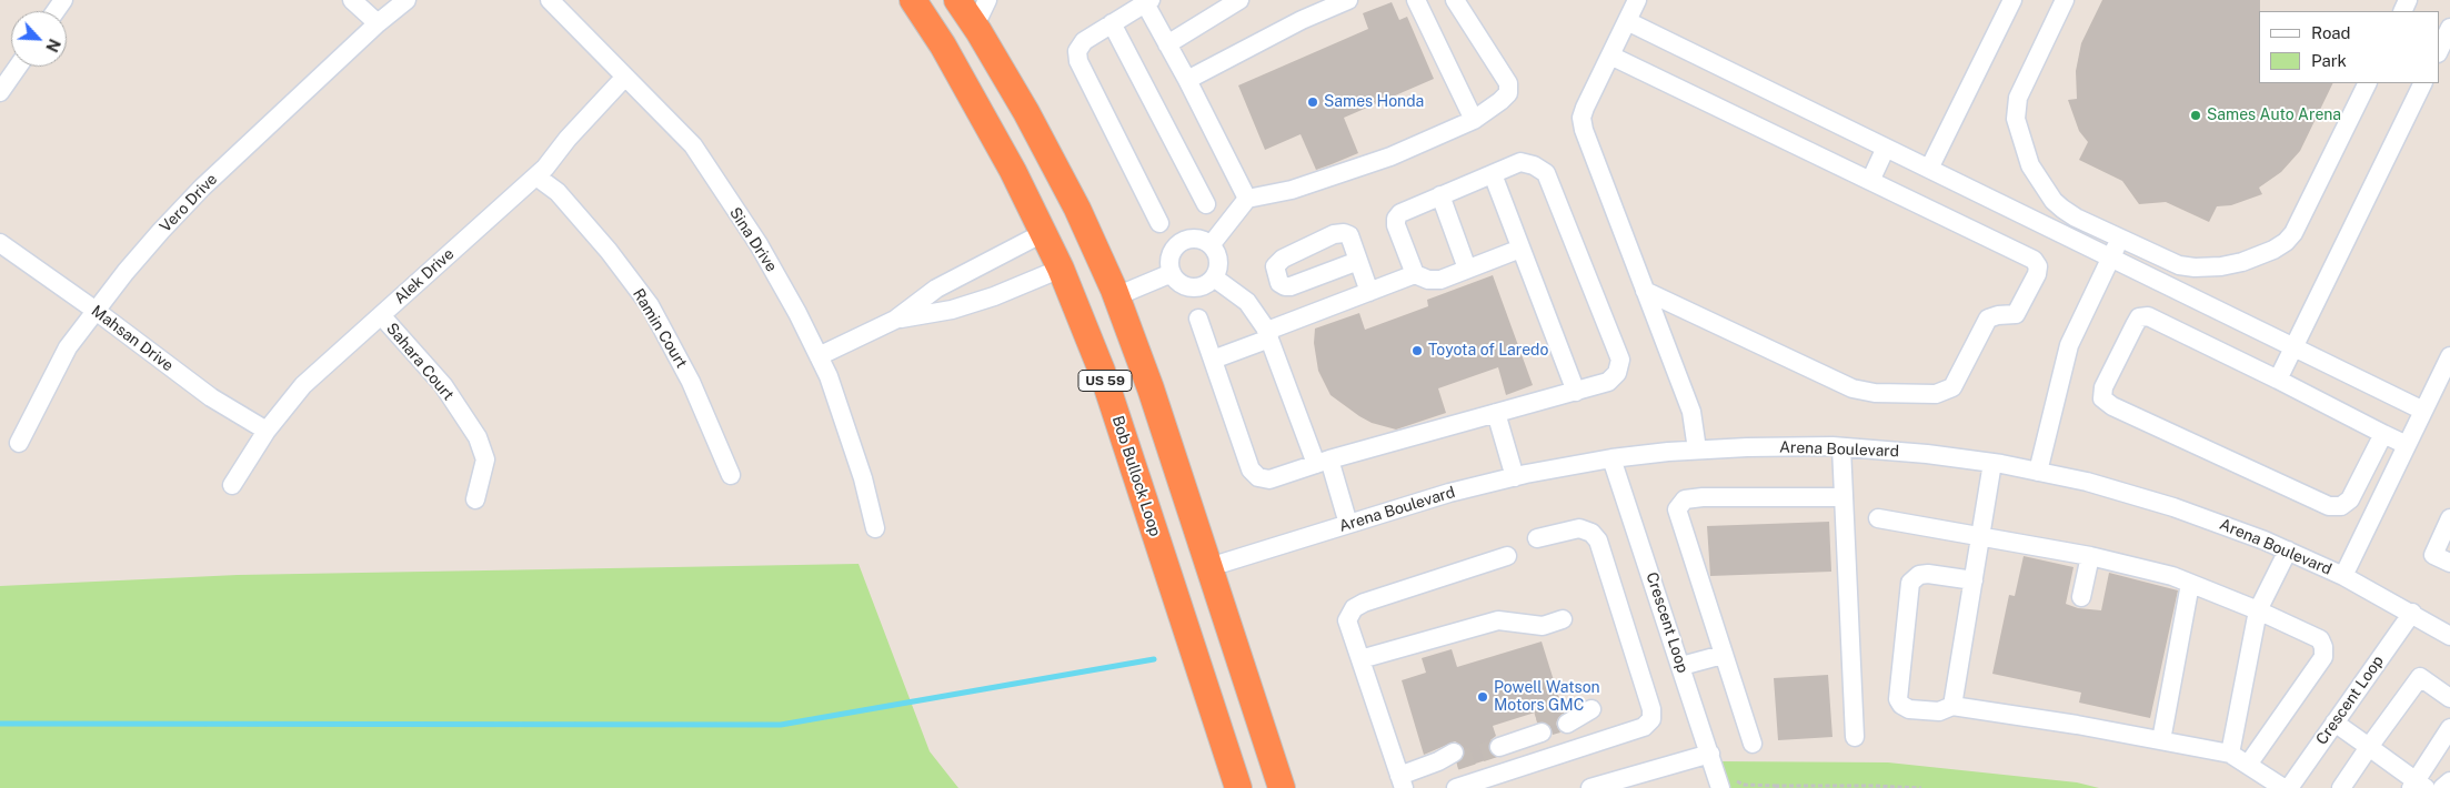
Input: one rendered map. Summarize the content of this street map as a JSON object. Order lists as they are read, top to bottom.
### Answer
{
  "streets": {
    "highway": ["US 59", "Bob Bullock Loop"],
    "street": [
      "Vero Drive",
      "Sina Drive",
      "Alek Drive",
      "Ramin Court",
      "Mahsan Drive",
      "Sahara Court",
      "Arena Boulevard",
      "Crescent Loop"
    ]
  },
  "crossings": [
    ["Vero Drive", "Mahsan Drive"],
    ["Sina Drive", "Alek Drive"],
    ["Alek Drive", "Ramin Court"],
    ["Alek Drive", "Mahsan Drive"],
    ["Alek Drive", "Sahara Court"],
    ["US 59", "Arena Boulevard"],
    ["Arena Boulevard", "Crescent Loop"]
  ],
  "places": [
    "Sames Honda",
    "Sames Auto Arena",
    "Toyota of Laredo",
    "Powell Watson Motors GMC"
  ],
  "legend": ["Road", "Park"],
  "north": "bottom right"
}
